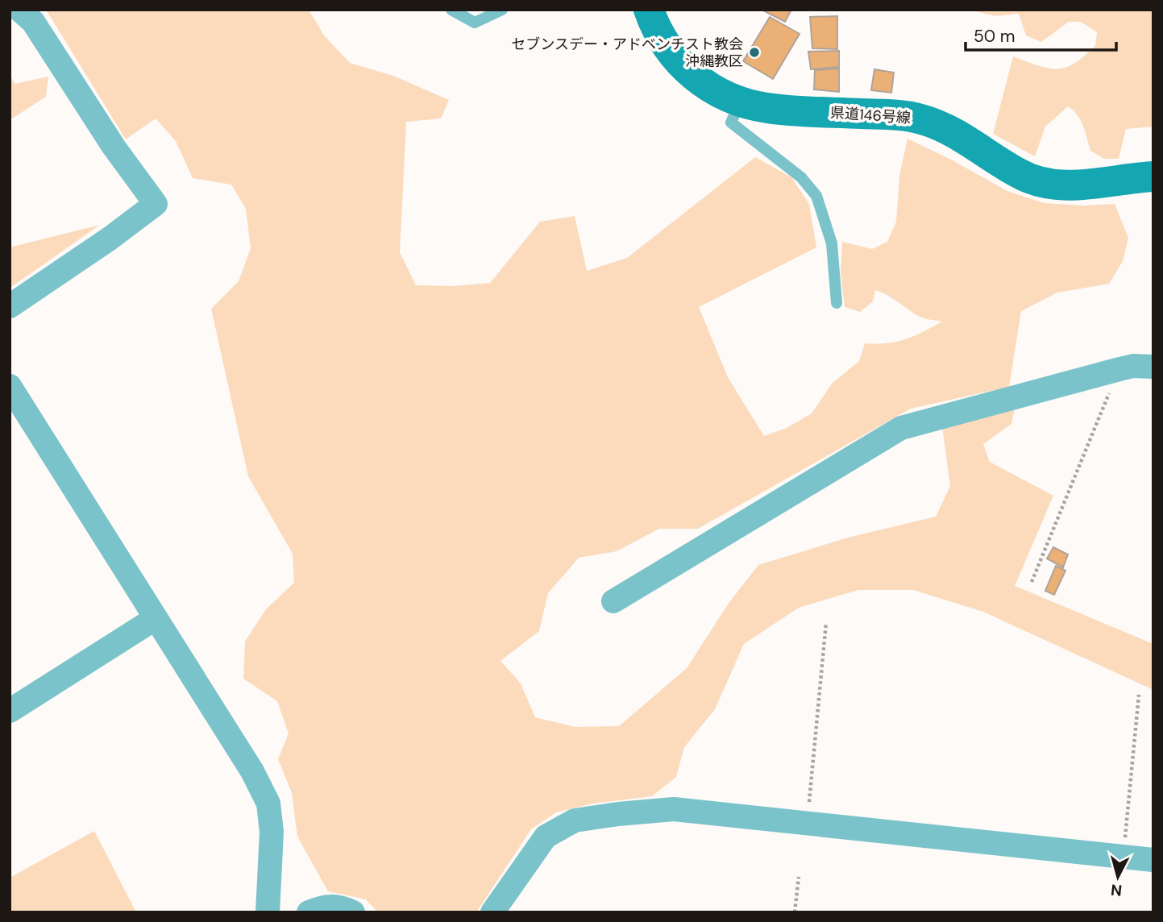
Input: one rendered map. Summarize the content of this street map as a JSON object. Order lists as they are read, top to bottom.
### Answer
{
  "streets": {
    "main road": ["県道146号線"]
  },
  "places": ["セブンスデー・アドベンチスト教会 沖縄教区"],
  "scale_bar": "50 m",
  "north": "bottom"
}
